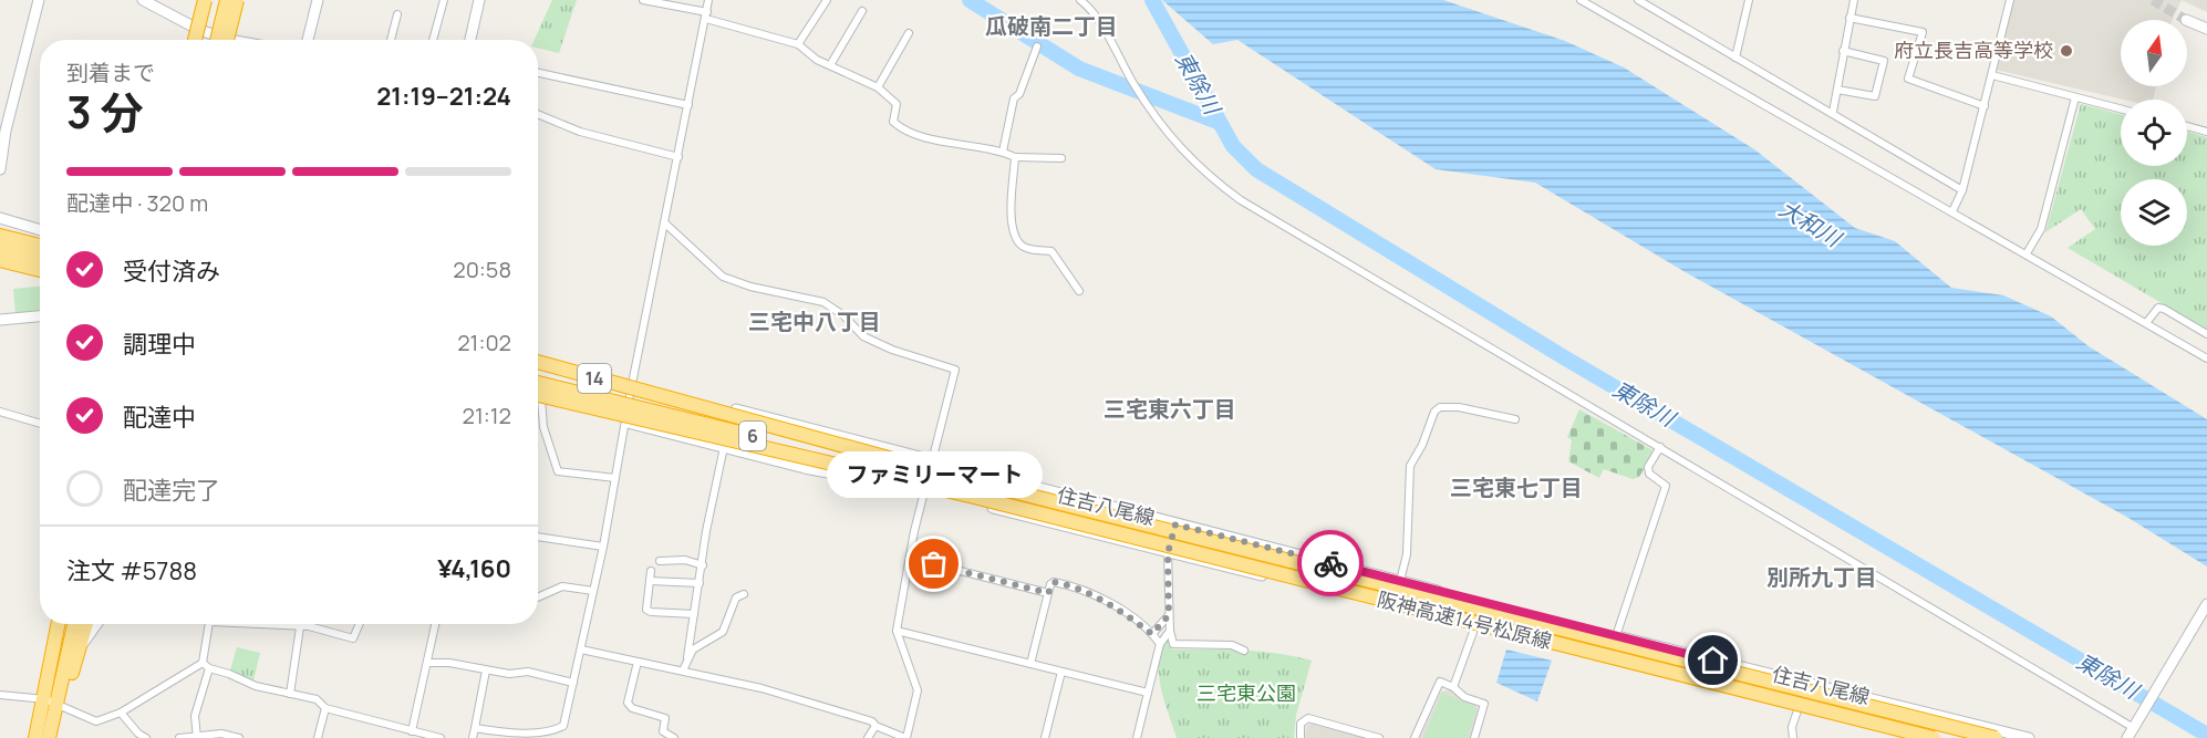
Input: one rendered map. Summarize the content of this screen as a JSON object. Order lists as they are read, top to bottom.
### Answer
{
  "streets": {
    "highway": ["14", "6", "阪神高速14号松原線"],
    "main road": ["住吉八尾線"]
  },
  "crossings": [
    ["6", "阪神高速14号松原線"],
    ["住吉八尾線", "阪神高速14号松原線"]
  ],
  "districts": [
    "瓜破南二丁目",
    "三宅中八丁目",
    "三宅東六丁目",
    "三宅東七丁目",
    "別所九丁目"
  ],
  "water": ["東除川", "大和川"],
  "parks": ["三宅東公園"],
  "places": ["府立長吉高等学校", "ファミリーマート"],
  "north": "top",
  "page": {
    "heading": ["3 分", "到着まで", "21:19–21:24"],
    "panel": ["注文 #5788", "¥4,160"],
    "bar": "配達中 · 320 m",
    "list": [
      ["受付済み", "20:58"],
      ["調理中", "21:02"],
      ["配達中", "21:12"],
      "配達完了"
    ],
    "bubble": "ファミリーマート"
  }
}
